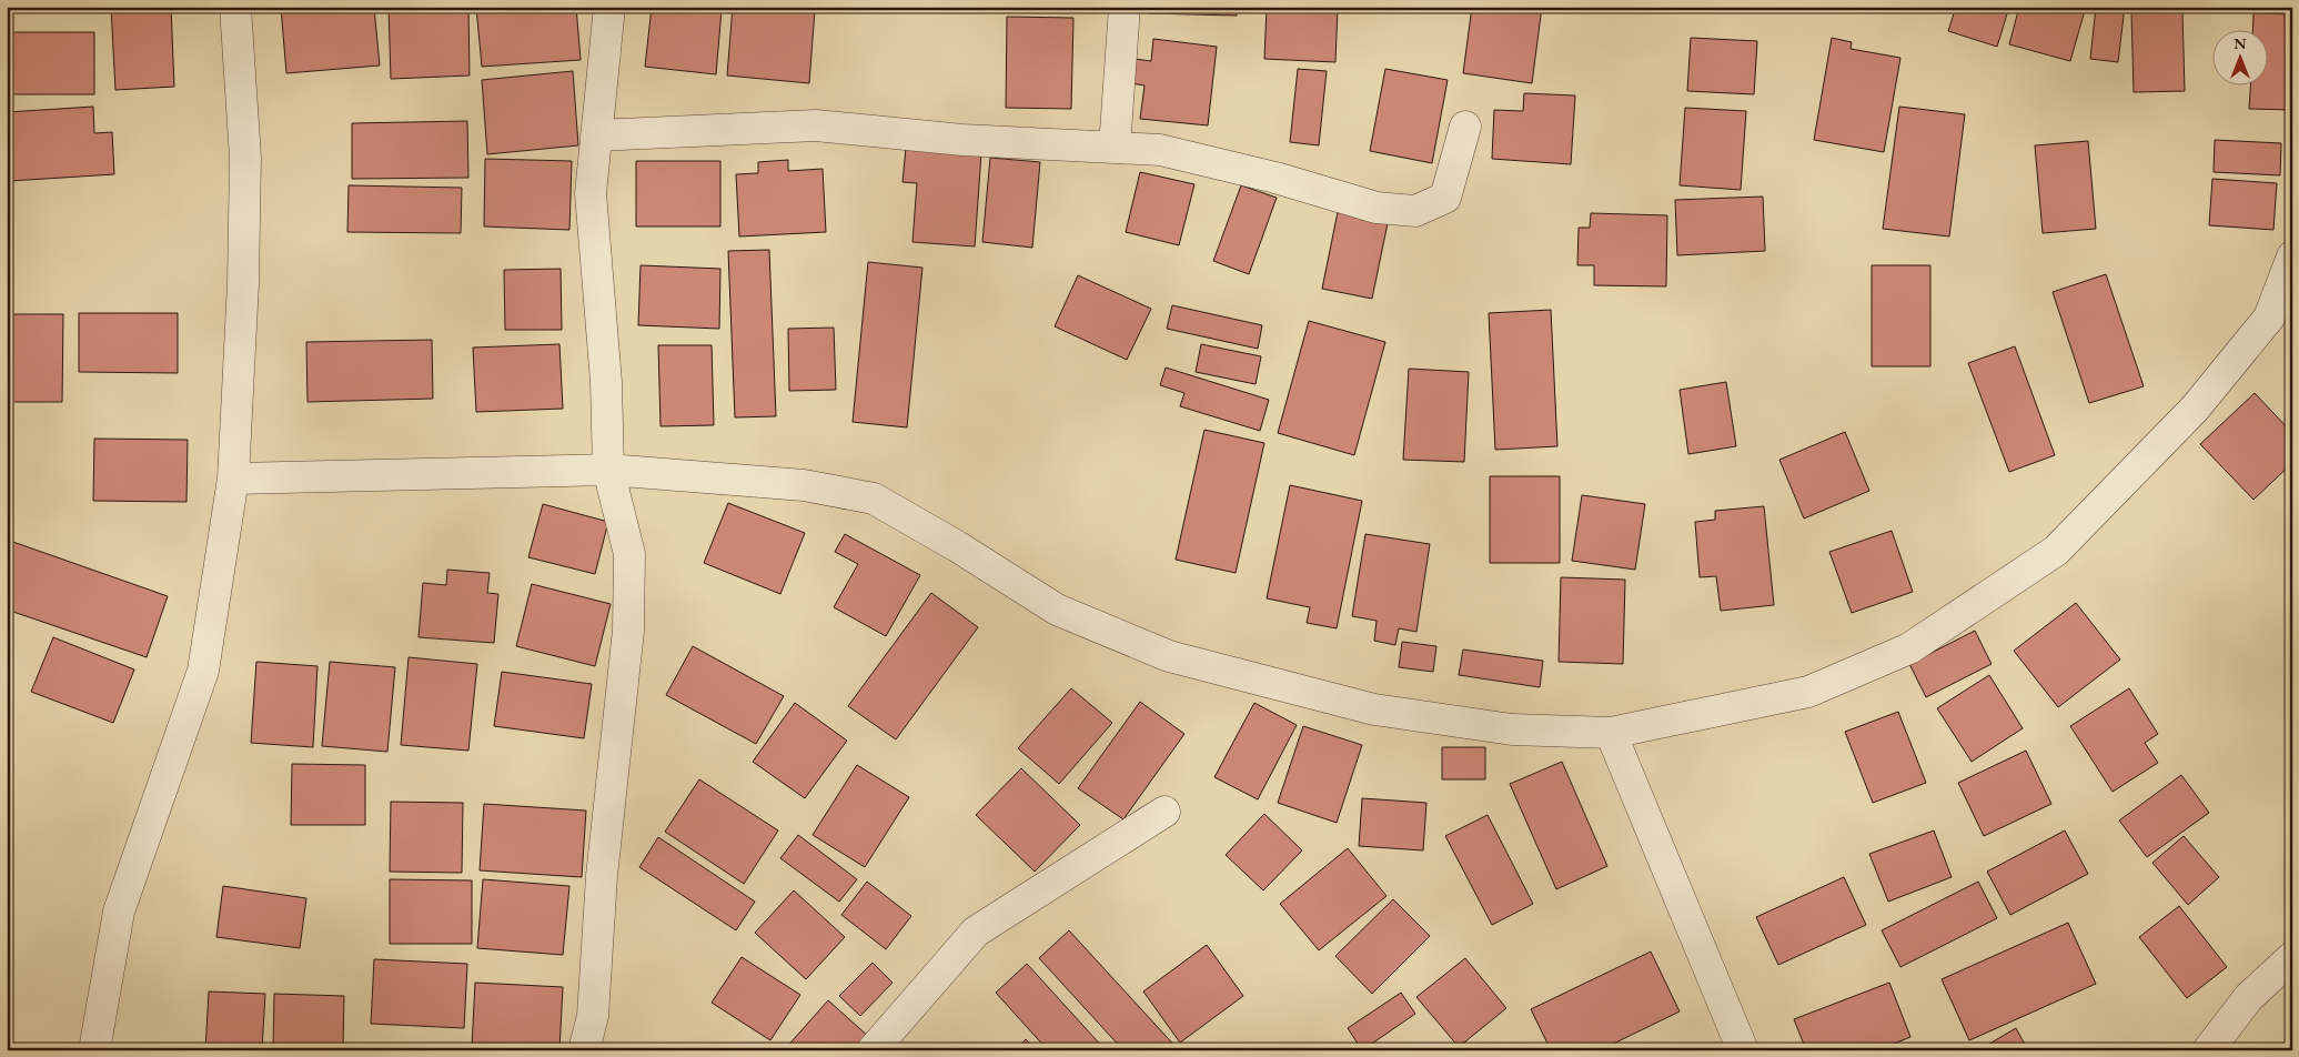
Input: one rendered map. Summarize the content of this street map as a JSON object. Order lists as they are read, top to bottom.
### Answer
{
  "north": "top"
}
